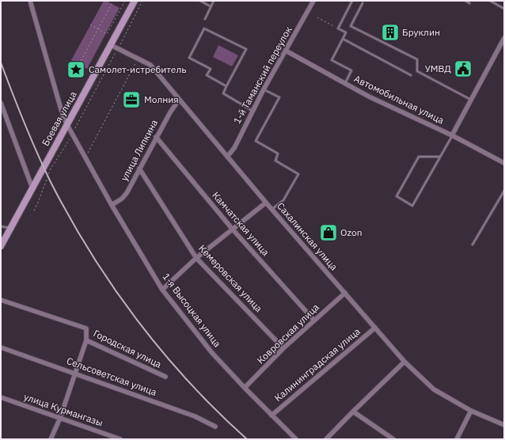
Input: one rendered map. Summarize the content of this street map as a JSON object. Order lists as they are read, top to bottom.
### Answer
{
  "streets": {
    "main road": ["Боевая улица"],
    "street": [
      "1-й Таманский переулок",
      "Автомобильная улица",
      "улица Липкина",
      "Камчатская улица",
      "Сахалинская улица",
      "Кемеровская улица",
      "1-я Высоцкая улица",
      "Ковровская улица",
      "Городская улица",
      "Калининградская улица",
      "Сельсоветская улица",
      "улица Курмангазы"
    ]
  },
  "crossings": [
    ["1-й Таманский переулок", "Автомобильная улица"],
    ["1-й Таманский переулок", "Сахалинская улица"],
    ["Боевая улица", "Сахалинская улица"],
    ["Боевая улица", "1-я Высоцкая улица"],
    ["улица Липкина", "Камчатская улица"],
    ["улица Липкина", "Сахалинская улица"],
    ["улица Липкина", "Кемеровская улица"],
    ["улица Липкина", "1-я Высоцкая улица"],
    ["Камчатская улица", "Ковровская улица"],
    ["Сахалинская улица", "Ковровская улица"],
    ["Сахалинская улица", "Калининградская улица"],
    ["Кемеровская улица", "Ковровская улица"],
    ["1-я Высоцкая улица", "Ковровская улица"],
    ["1-я Высоцкая улица", "Калининградская улица"]
  ],
  "places": {
    "building": ["Бруклин"],
    "public building": ["УМВД"],
    "place": ["Самолет-истребитель"],
    "office": ["Молния"],
    "shop": ["Ozon"]
  }
}
